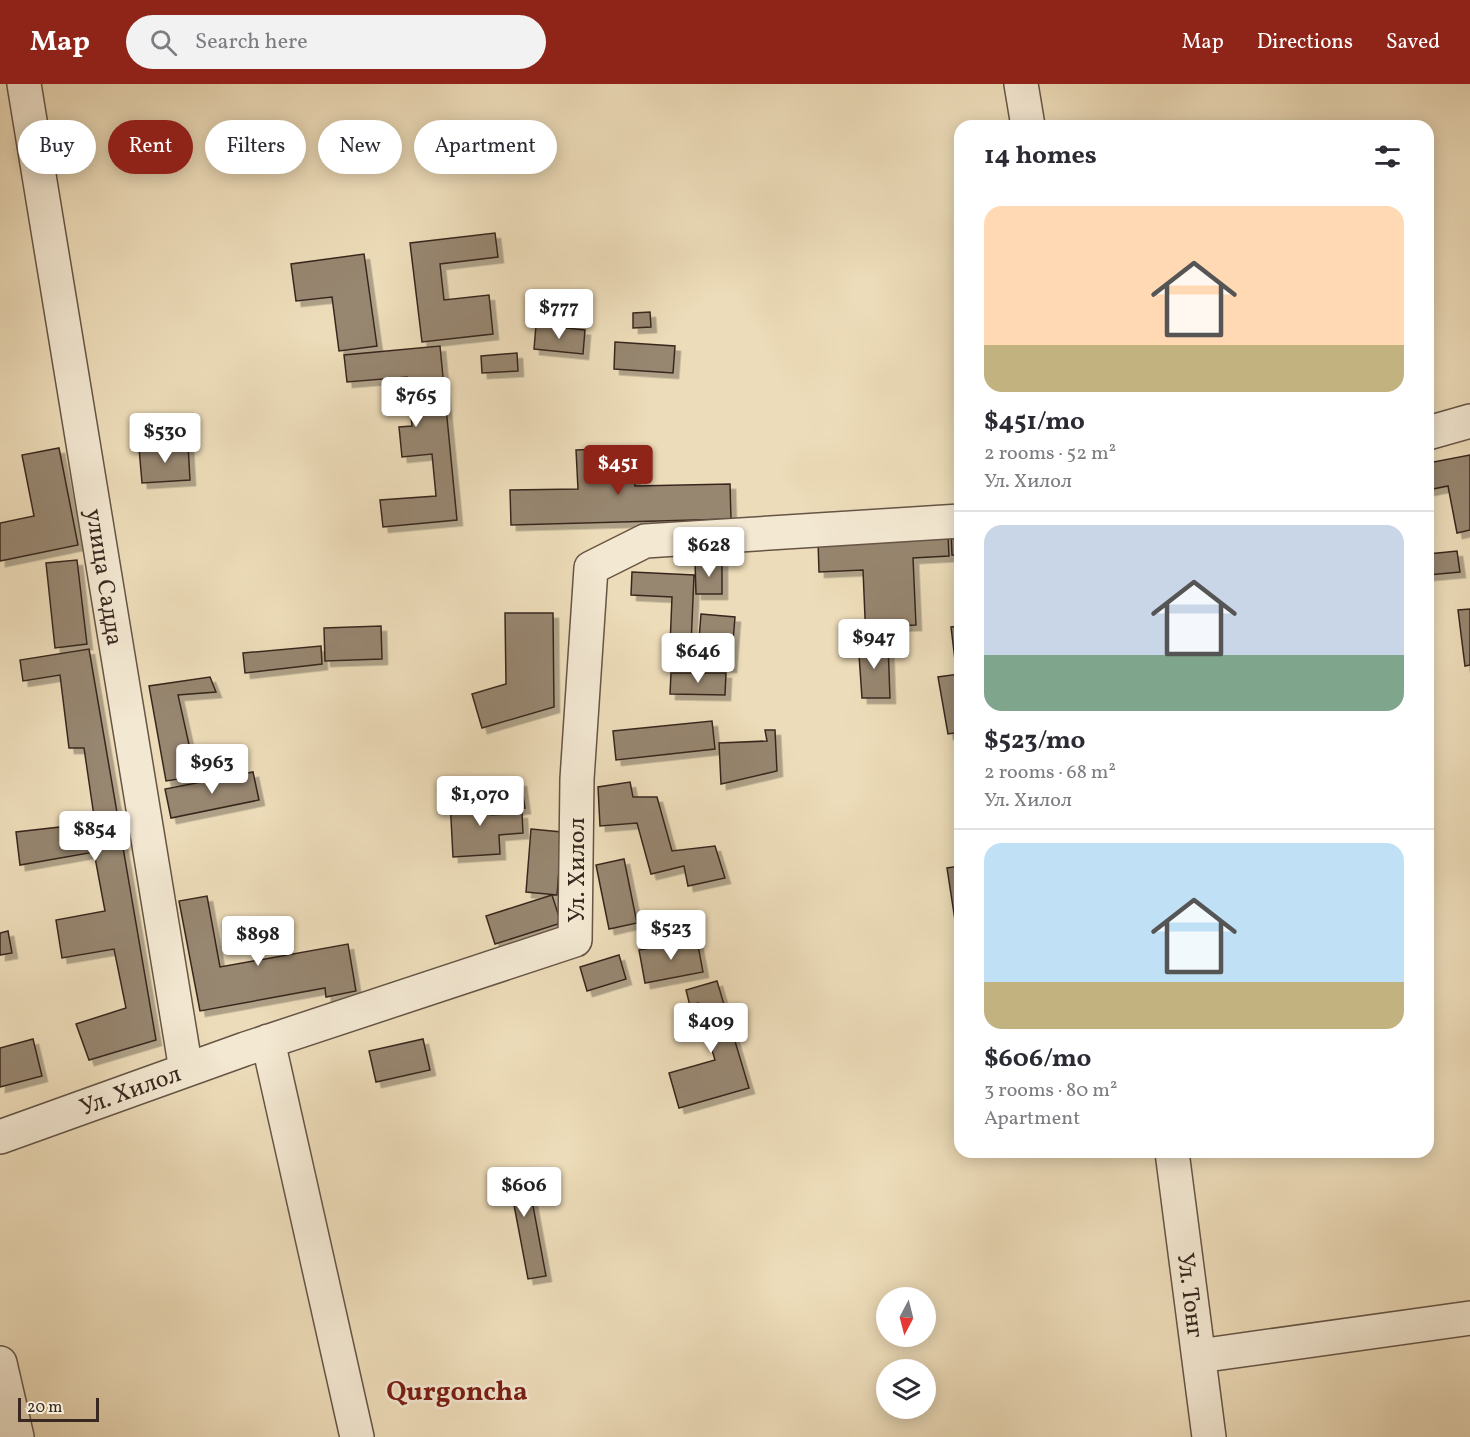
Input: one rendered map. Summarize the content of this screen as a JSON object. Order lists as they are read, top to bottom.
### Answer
{
  "streets": {
    "street": ["улица Садда", "Ул. Хилол", "Ул. Тонг"]
  },
  "crossings": [
    ["улица Садда", "Ул. Хилол"]
  ],
  "districts": ["Qurgoncha"],
  "scale_bar": "20 m",
  "north": "bottom",
  "page": {
    "header": "Map",
    "search": "Search here",
    "nav": ["Map", "Directions", "Saved"],
    "chip": [
      "Buy",
      "Rent",
      "Filters",
      "New",
      "Apartment"
    ],
    "heading": "14 homes",
    "list": [
      {
        "name": "$451/mo",
        "note": "2 rooms · 52 m² · Ул. Хилол"
      },
      {
        "name": "$523/mo",
        "note": "2 rooms · 68 m² · Ул. Хилол"
      },
      {
        "name": "$606/mo",
        "note": "3 rooms · 80 m² · Apartment"
      }
    ],
    "price": [
      "$777",
      "$765",
      "$530",
      "$451",
      "$628",
      "$947",
      "$646",
      "$963",
      "$1,070",
      "$854",
      "$523",
      "$898",
      "$409",
      "$606"
    ],
    "scale": "20 m"
  }
}
